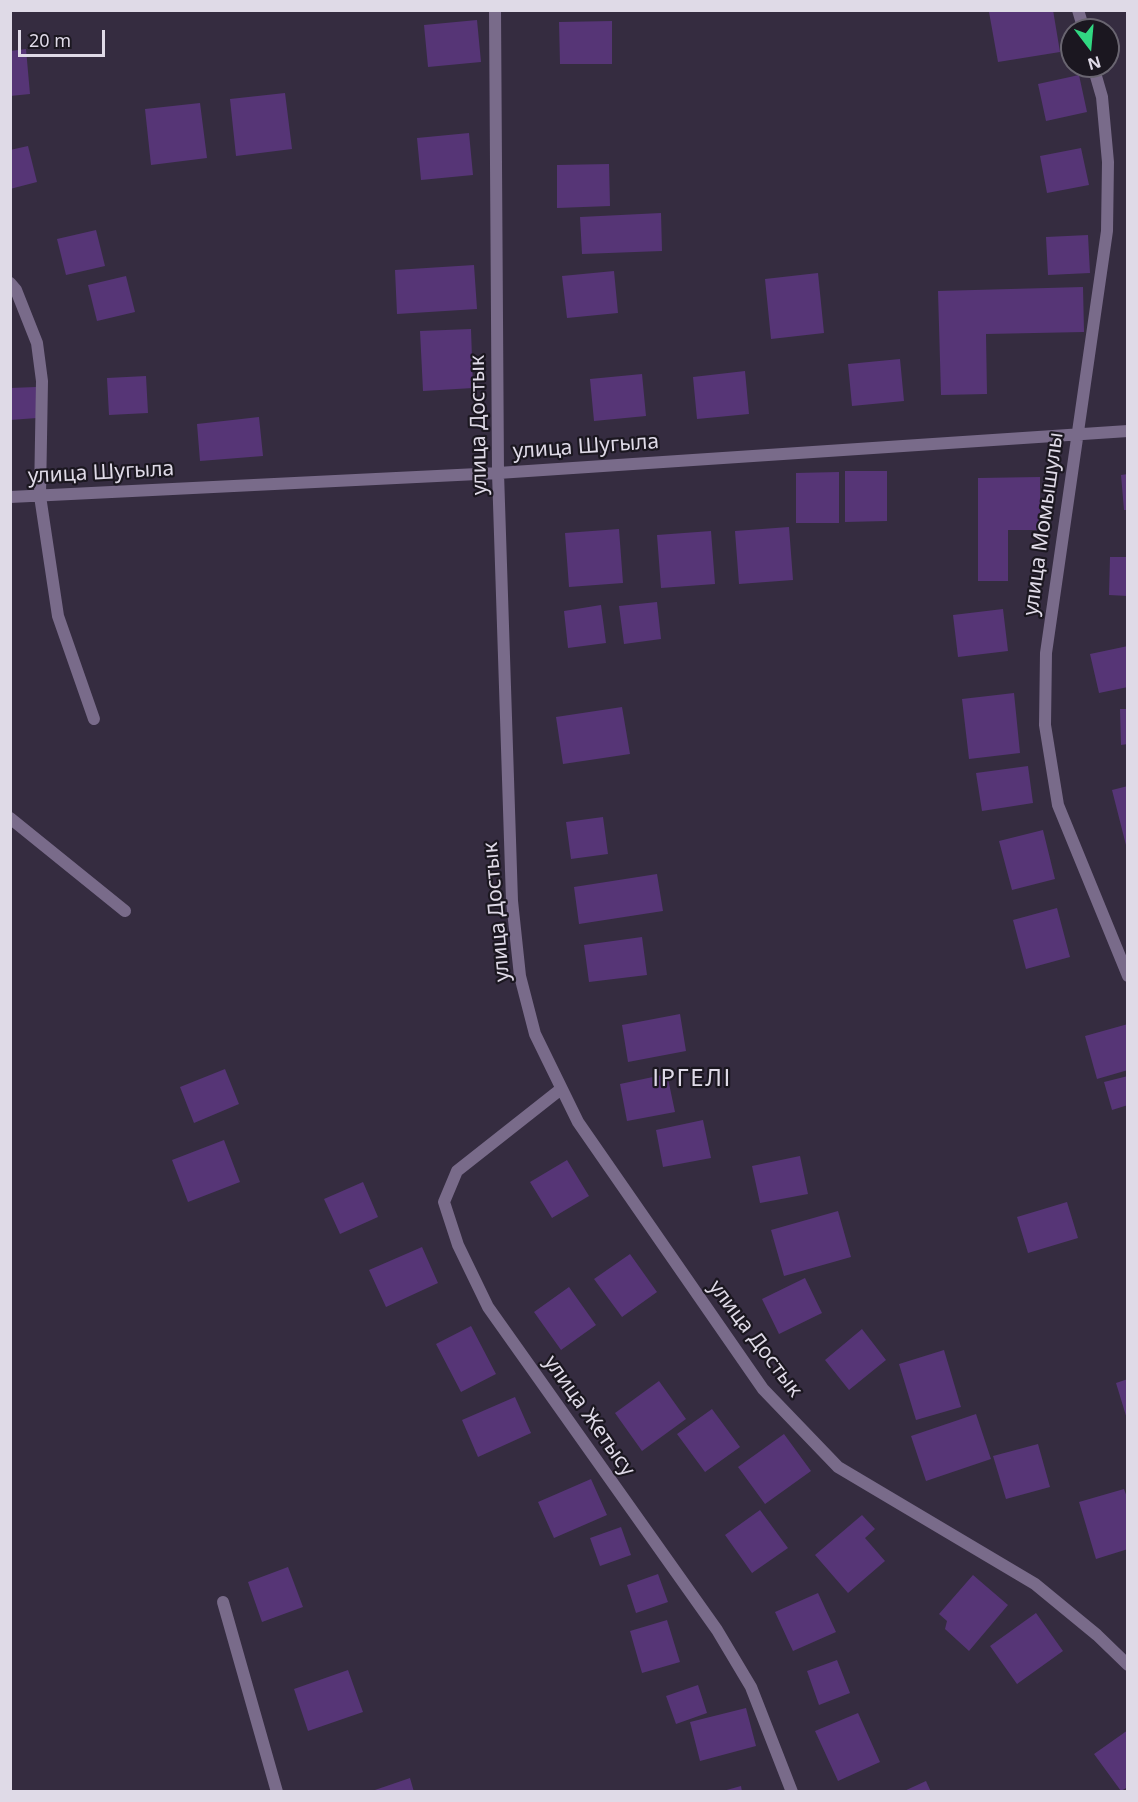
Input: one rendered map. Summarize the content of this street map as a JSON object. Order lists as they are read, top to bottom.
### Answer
{
  "streets": {
    "street": [
      "улица Достык",
      "улица Шугыла",
      "улица Момышулы",
      "улица Жетысу"
    ]
  },
  "crossings": [
    ["улица Достык", "улица Шугыла"],
    ["улица Достык", "улица Жетысу"],
    ["улица Шугыла", "улица Момышулы"]
  ],
  "districts": ["ІРГЕЛІ"],
  "scale_bar": "20 m",
  "north": "bottom"
}
